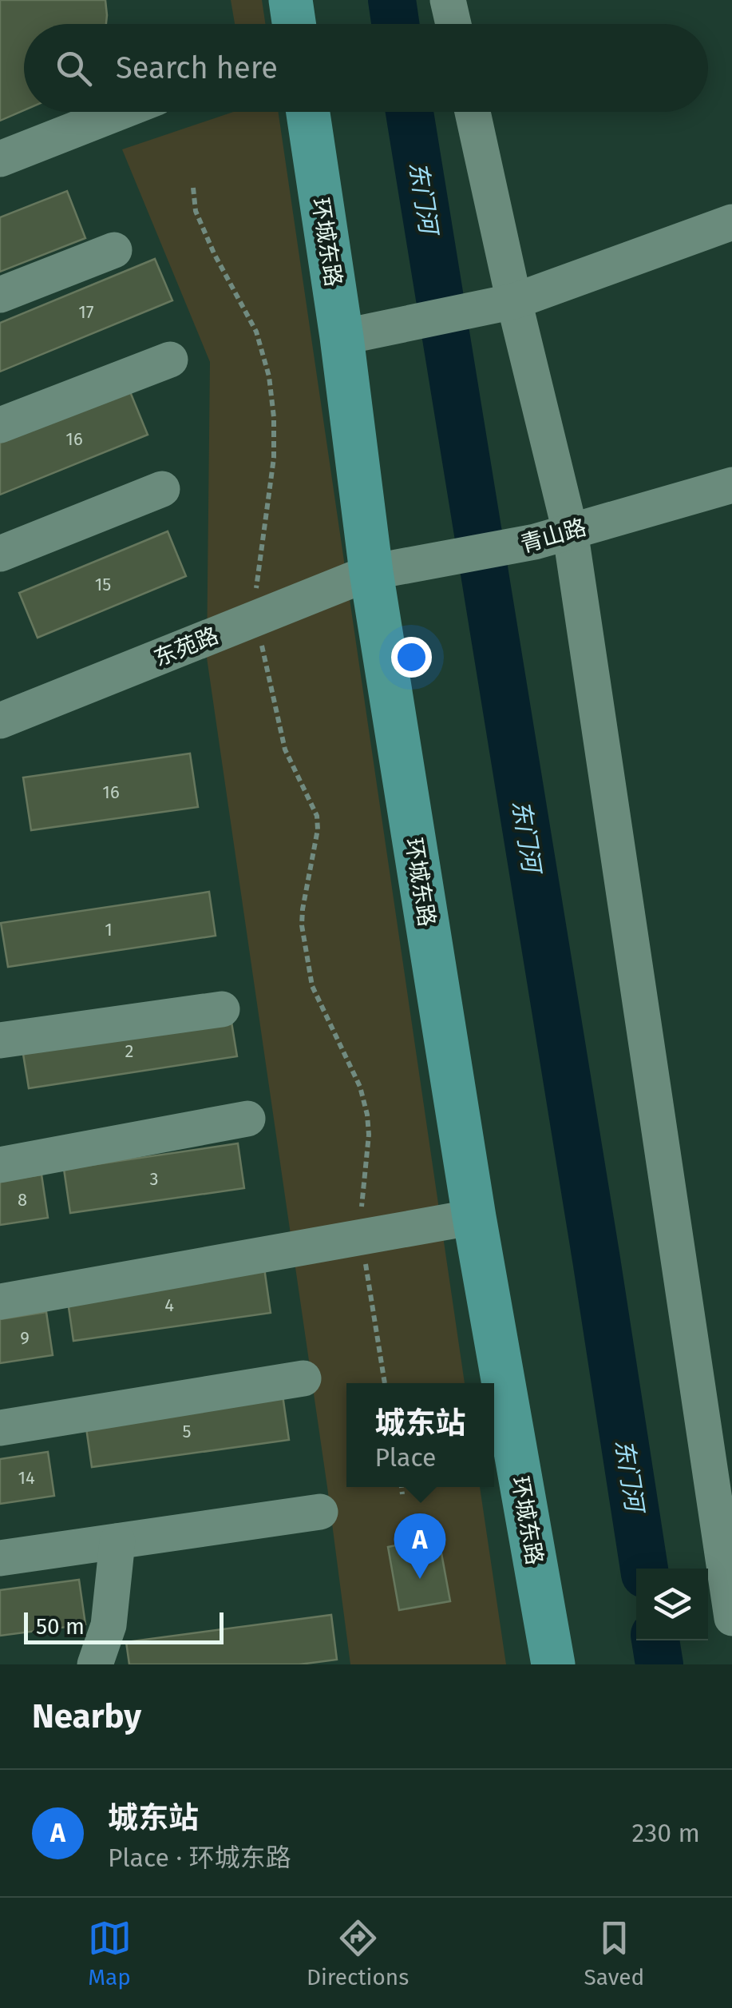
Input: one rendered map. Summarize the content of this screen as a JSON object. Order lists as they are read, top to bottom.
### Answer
{
  "streets": {
    "main road": ["环城东路"],
    "street": ["青山路", "东苑路"]
  },
  "crossings": [
    ["环城东路", "青山路"],
    ["环城东路", "东苑路"],
    ["青山路", "东苑路"]
  ],
  "water": ["东门河"],
  "house_numbers": [
    "17",
    "16",
    "15",
    "16",
    "1",
    "2",
    "3",
    "8",
    "4",
    "9",
    "5",
    "14"
  ],
  "scale_bar": "50 m",
  "page": {
    "search": "Search here",
    "popup": ["城东站", "Place"],
    "pins": "A",
    "scale": "50 m",
    "heading": "Nearby",
    "list": [
      {
        "mark": "A",
        "name": "城东站",
        "note": "Place · 环城东路",
        "value": "230 m"
      }
    ],
    "nav": ["Map", "Directions", "Saved"]
  }
}
